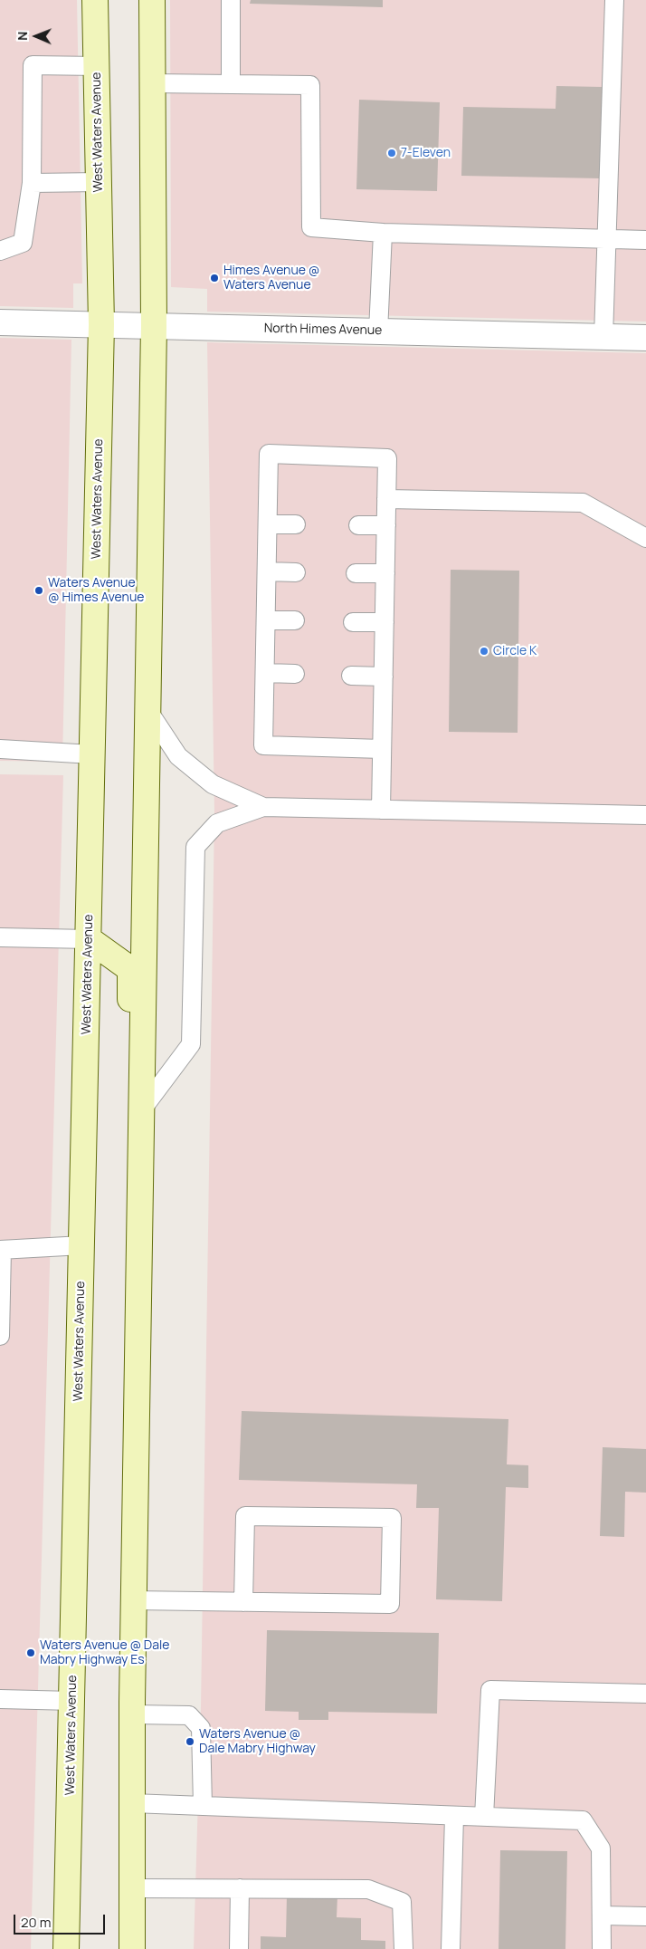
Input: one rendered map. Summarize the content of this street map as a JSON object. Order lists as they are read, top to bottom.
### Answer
{
  "streets": {
    "main road": ["West Waters Avenue"],
    "street": ["North Himes Avenue"]
  },
  "crossings": [
    ["West Waters Avenue", "North Himes Avenue"]
  ],
  "places": [
    "7-Eleven",
    "Himes Avenue @ Waters Avenue",
    "Waters Avenue @ Himes Avenue",
    "Circle K",
    "Waters Avenue @ Dale Mabry Highway Es",
    "Waters Avenue @ Dale Mabry Highway"
  ],
  "scale_bar": "20 m",
  "north": "left"
}
